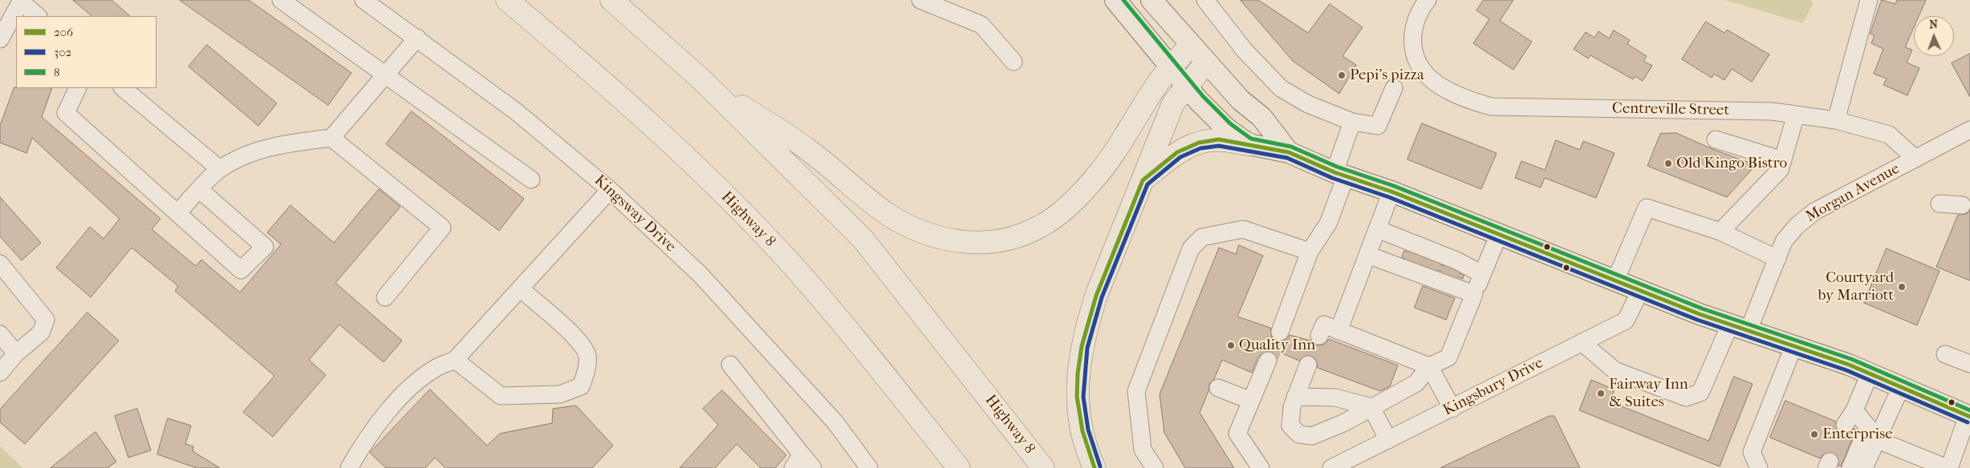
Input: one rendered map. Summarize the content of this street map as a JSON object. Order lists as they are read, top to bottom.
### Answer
{
  "streets": {
    "highway": ["Highway 8"],
    "street": [
      "Centreville Street",
      "Morgan Avenue",
      "Kingsway Drive",
      "Kingsbury Drive"
    ]
  },
  "crossings": [
    ["Centreville Street", "Morgan Avenue"],
    ["Morgan Avenue", "Kingsbury Drive"]
  ],
  "places": [
    "Pepi's pizza",
    "Old Kingo Bistro",
    "Courtyard by Marriott",
    "Quality Inn",
    "Fairway Inn & Suites",
    "Enterprise"
  ],
  "lines": ["transit line 8", "transit line 206", "transit line 302"],
  "legend": ["206", "302", "8"],
  "north": "top"
}
